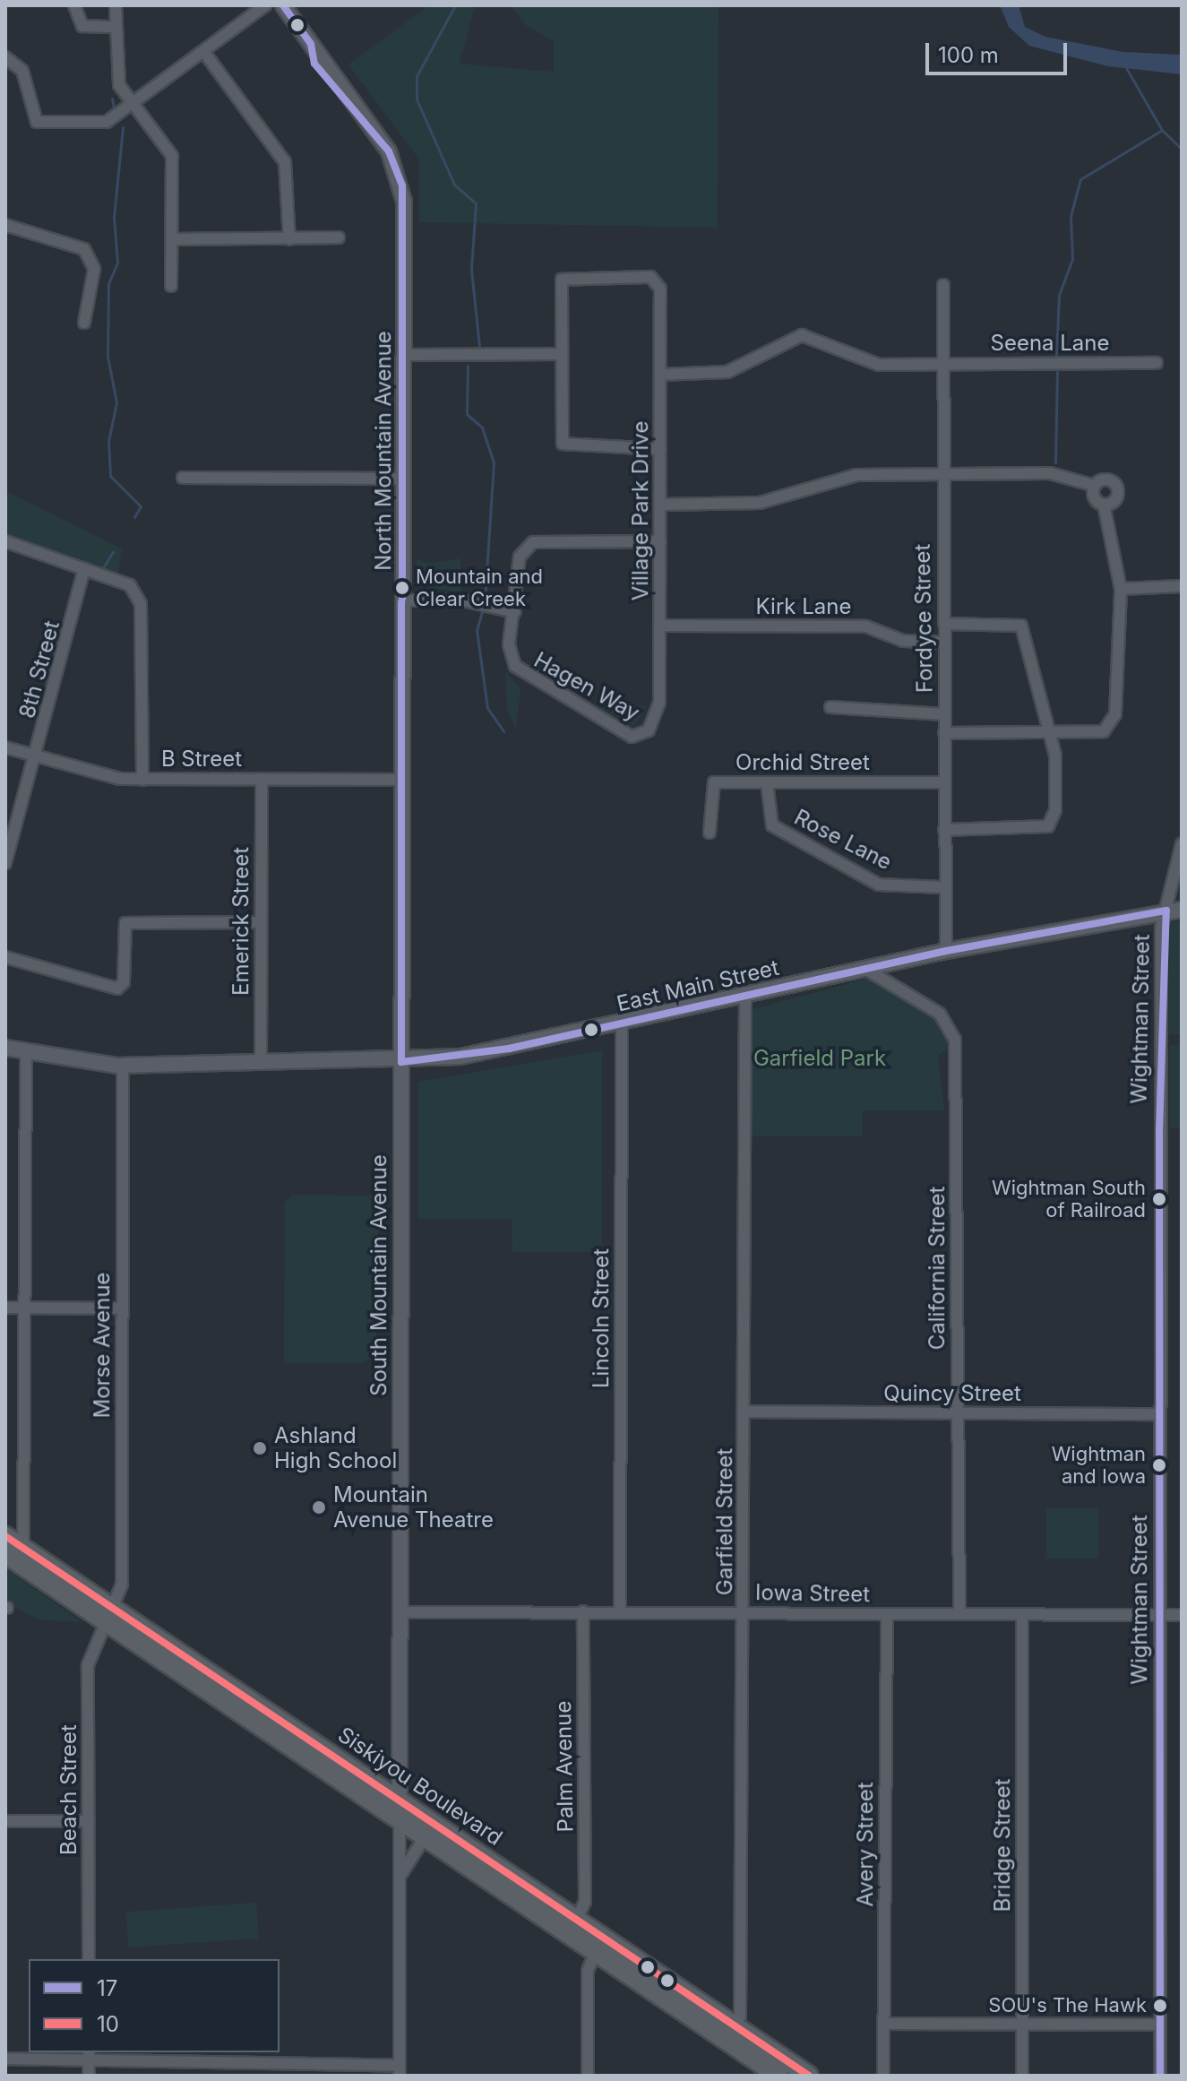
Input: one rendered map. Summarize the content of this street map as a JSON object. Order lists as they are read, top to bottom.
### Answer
{
  "streets": {
    "main road": ["Siskiyou Boulevard"],
    "street": [
      "Seena Lane",
      "North Mountain Avenue",
      "Village Park Drive",
      "Kirk Lane",
      "Fordyce Street",
      "8th Street",
      "Hagen Way",
      "B Street",
      "Orchid Street",
      "Rose Lane",
      "Emerick Street",
      "East Main Street",
      "Wightman Street",
      "California Street",
      "South Mountain Avenue",
      "Lincoln Street",
      "Morse Avenue",
      "Quincy Street",
      "Garfield Street",
      "Iowa Street",
      "Palm Avenue",
      "Beach Street",
      "Avery Street",
      "Bridge Street"
    ]
  },
  "crossings": [
    ["Seena Lane", "Village Park Drive"],
    ["Seena Lane", "Fordyce Street"],
    ["North Mountain Avenue", "B Street"],
    ["North Mountain Avenue", "East Main Street"],
    ["North Mountain Avenue", "South Mountain Avenue"],
    ["Village Park Drive", "Kirk Lane"],
    ["Village Park Drive", "Hagen Way"],
    ["Kirk Lane", "Fordyce Street"],
    ["Fordyce Street", "Orchid Street"],
    ["Fordyce Street", "Rose Lane"],
    ["Fordyce Street", "East Main Street"],
    ["8th Street", "B Street"],
    ["B Street", "Emerick Street"],
    ["Orchid Street", "Rose Lane"],
    ["Emerick Street", "East Main Street"],
    ["East Main Street", "Wightman Street"],
    ["East Main Street", "California Street"],
    ["East Main Street", "South Mountain Avenue"],
    ["East Main Street", "Lincoln Street"],
    ["East Main Street", "Morse Avenue"],
    ["East Main Street", "Garfield Street"],
    ["Wightman Street", "Quincy Street"],
    ["Wightman Street", "Iowa Street"],
    ["California Street", "Quincy Street"],
    ["California Street", "Iowa Street"],
    ["South Mountain Avenue", "Iowa Street"],
    ["South Mountain Avenue", "Siskiyou Boulevard"],
    ["Lincoln Street", "Iowa Street"],
    ["Morse Avenue", "Siskiyou Boulevard"],
    ["Morse Avenue", "Beach Street"],
    ["Quincy Street", "Garfield Street"],
    ["Garfield Street", "Iowa Street"],
    ["Garfield Street", "Siskiyou Boulevard"],
    ["Iowa Street", "Palm Avenue"],
    ["Iowa Street", "Avery Street"],
    ["Iowa Street", "Bridge Street"],
    ["Palm Avenue", "Siskiyou Boulevard"],
    ["Siskiyou Boulevard", "Beach Street"]
  ],
  "parks": ["Garfield Park"],
  "places": [
    "Mountain and Clear Creek",
    "Wightman South of Railroad",
    "Ashland High School",
    "Wightman and Iowa",
    "Mountain Avenue Theatre",
    "SOU's The Hawk"
  ],
  "lines": ["transit line 17", "transit line 10"],
  "legend": ["17", "10"],
  "scale_bar": "100 m"
}
